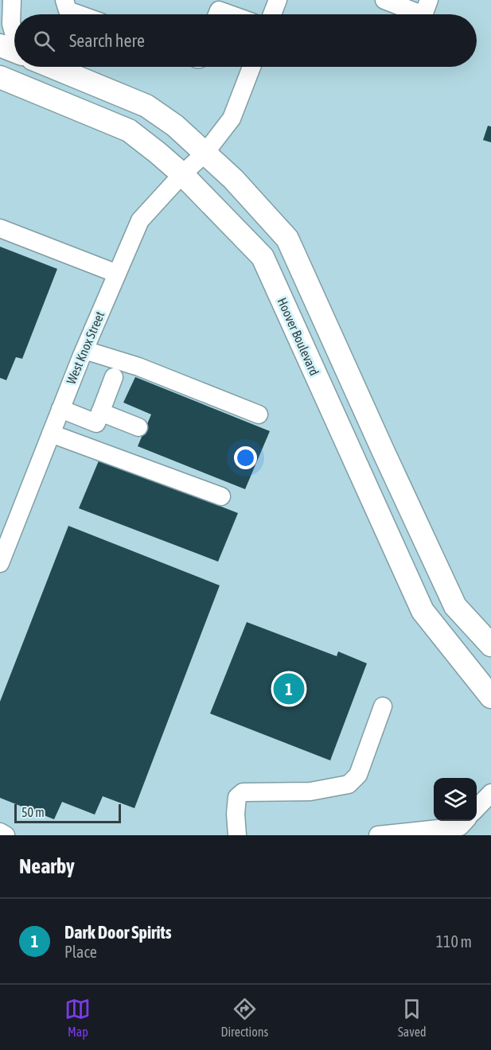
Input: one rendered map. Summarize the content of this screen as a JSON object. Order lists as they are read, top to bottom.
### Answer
{
  "streets": {
    "main road": ["Hoover Boulevard"],
    "street": ["West Knox Street"]
  },
  "crossings": [
    ["Hoover Boulevard", "West Knox Street"]
  ],
  "scale_bar": "50 m",
  "page": {
    "search": "Search here",
    "pins": "1",
    "scale": "50 m",
    "heading": "Nearby",
    "list": [
      {
        "mark": "1",
        "name": "Dark Door Spirits",
        "note": "Place",
        "value": "110 m"
      }
    ],
    "nav": ["Map", "Directions", "Saved"]
  }
}
